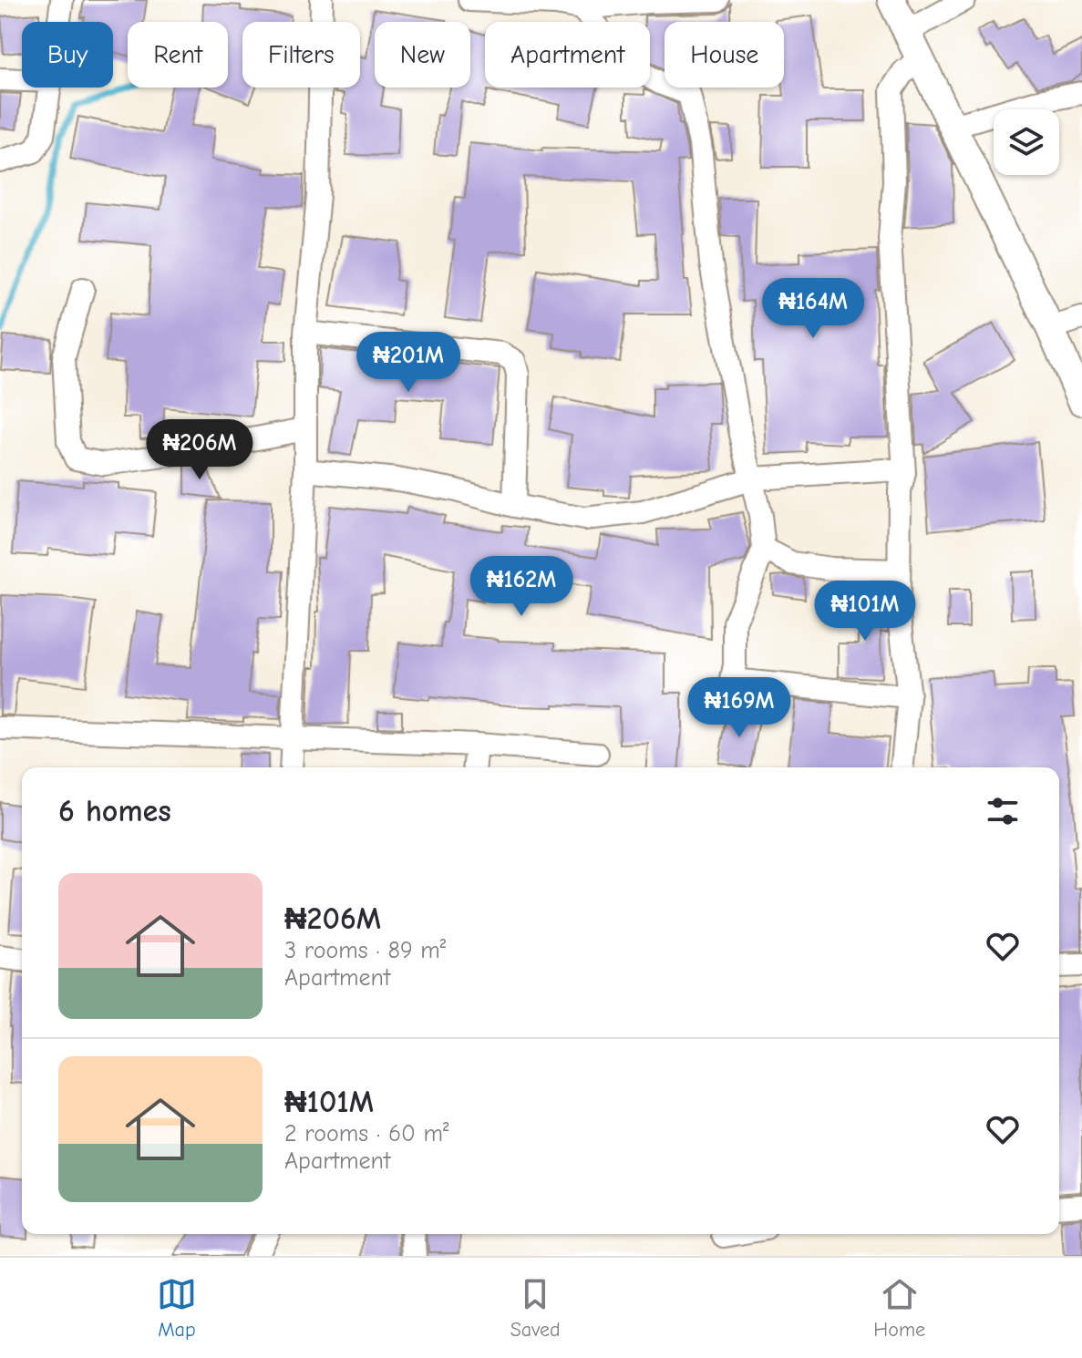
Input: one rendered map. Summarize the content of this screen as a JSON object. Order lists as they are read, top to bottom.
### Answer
{
  "page": {
    "chip": [
      "Buy",
      "Rent",
      "Filters",
      "New",
      "Apartment",
      "House"
    ],
    "price": [
      "₦164M",
      "₦201M",
      "₦206M",
      "₦162M",
      "₦101M",
      "₦169M"
    ],
    "heading": "6 homes",
    "list": [
      {
        "name": "₦206M",
        "note": "3 rooms · 89 m² · Apartment"
      },
      {
        "name": "₦101M",
        "note": "2 rooms · 60 m² · Apartment"
      }
    ],
    "tabs": ["Map", "Saved", "Home"]
  }
}
